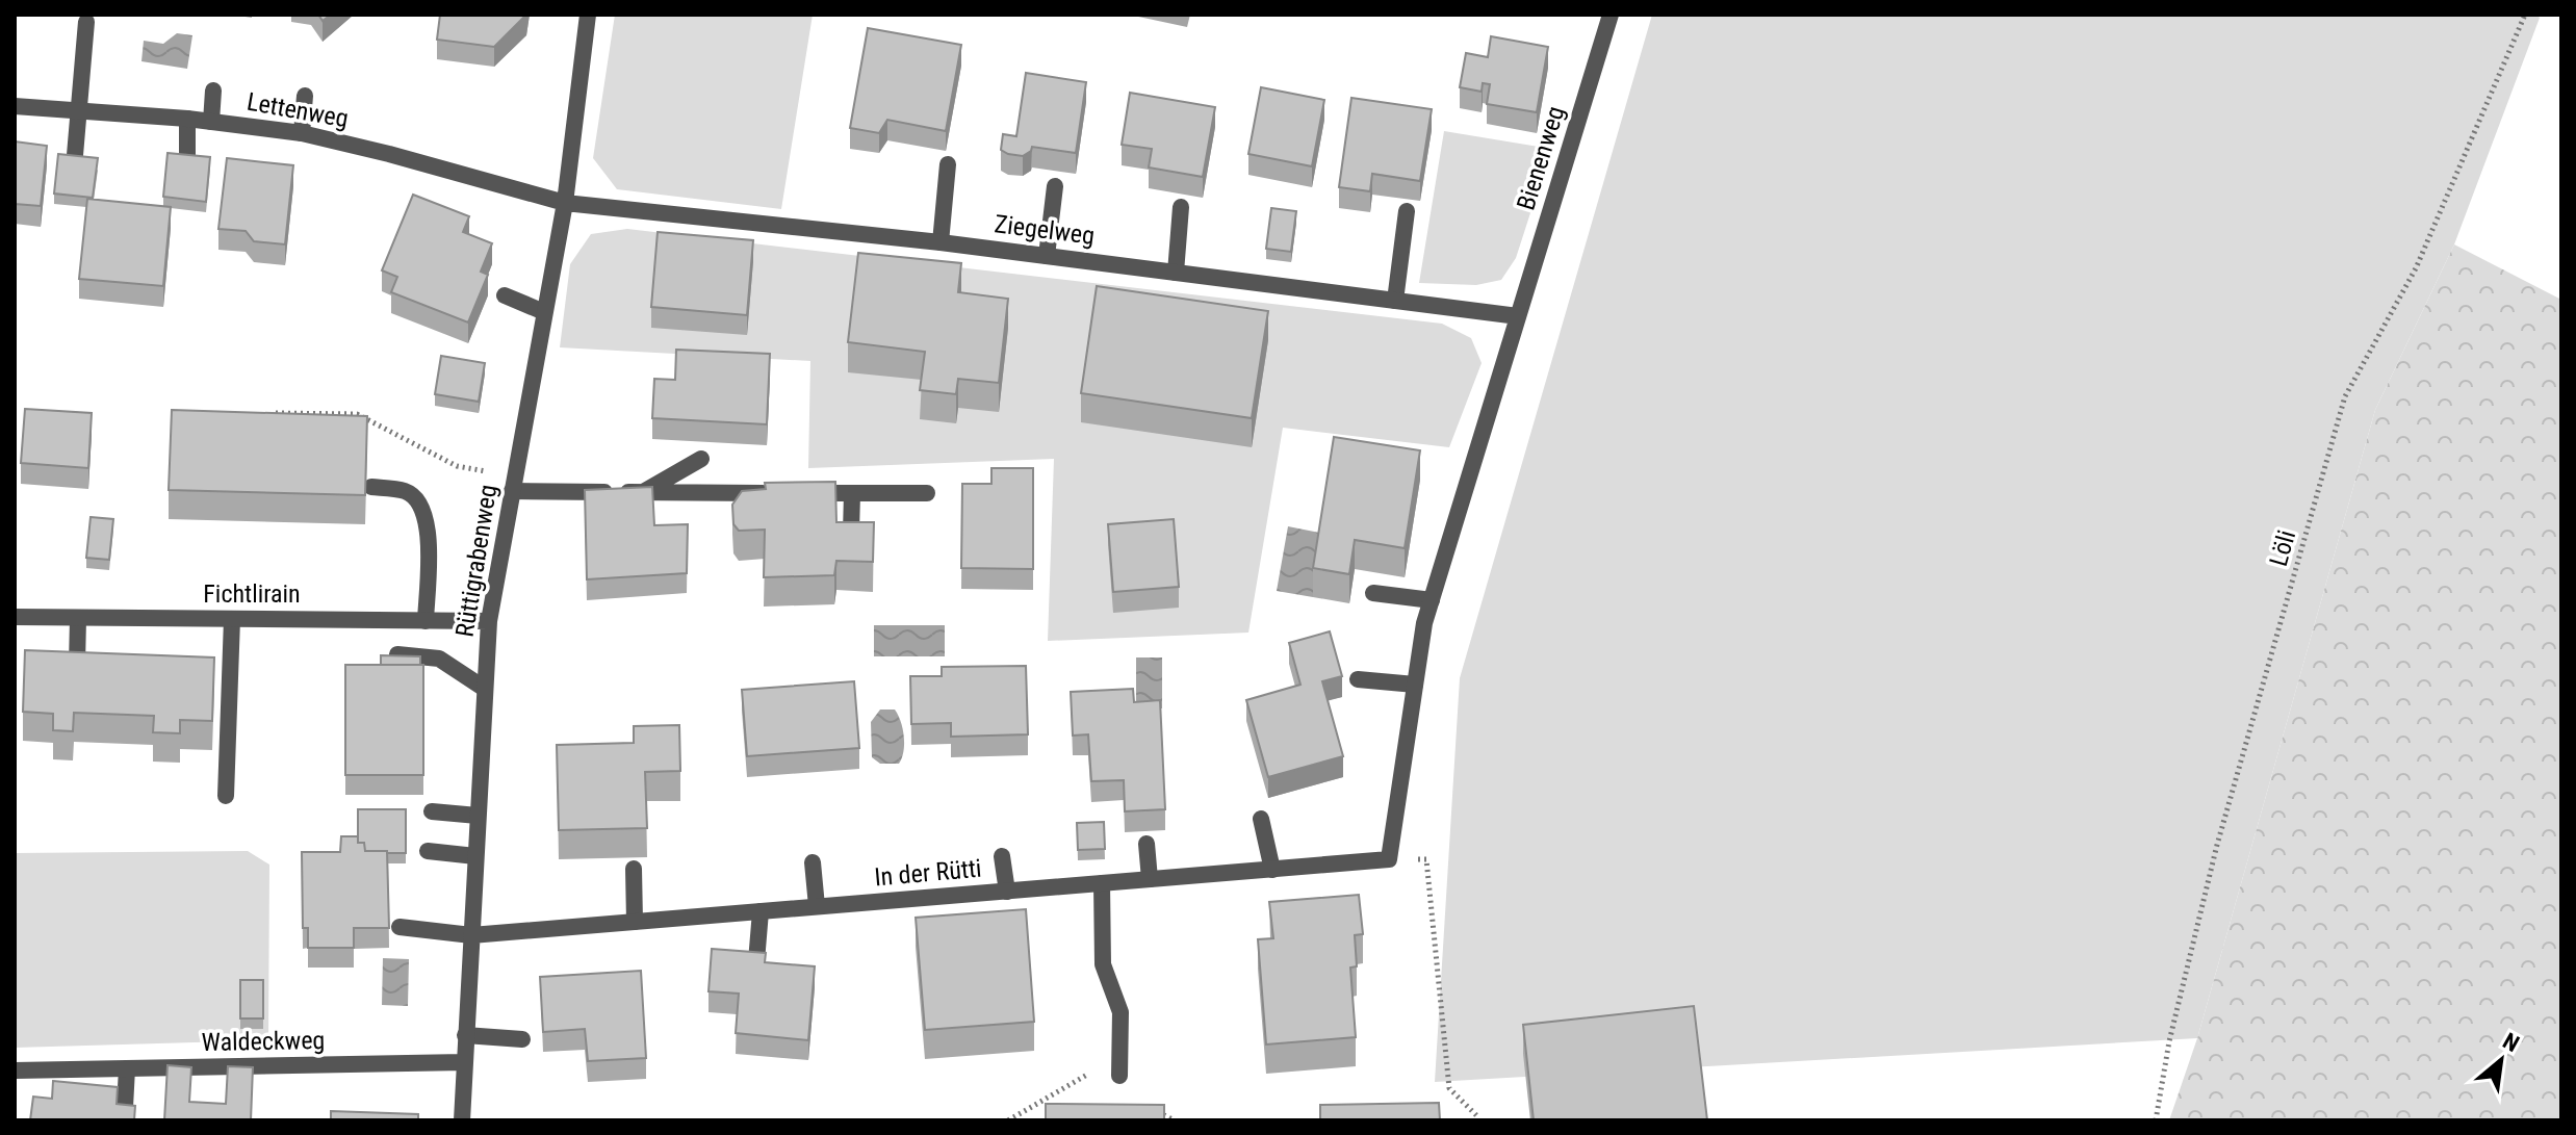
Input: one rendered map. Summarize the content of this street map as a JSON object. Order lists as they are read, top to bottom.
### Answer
{
  "streets": {
    "street": [
      "Lettenweg",
      "Bienenweg",
      "Ziegelweg",
      "Rüttigrabenweg",
      "Fichtlirain",
      "In der Rütti",
      "Waldeckweg"
    ],
    "path": ["Löli"]
  },
  "crossings": [
    ["Lettenweg", "Ziegelweg"],
    ["Lettenweg", "Rüttigrabenweg"],
    ["Bienenweg", "Ziegelweg"],
    ["Bienenweg", "In der Rütti"],
    ["Ziegelweg", "Rüttigrabenweg"],
    ["Rüttigrabenweg", "Fichtlirain"],
    ["Rüttigrabenweg", "In der Rütti"],
    ["Rüttigrabenweg", "Waldeckweg"]
  ],
  "north": "top right"
}
